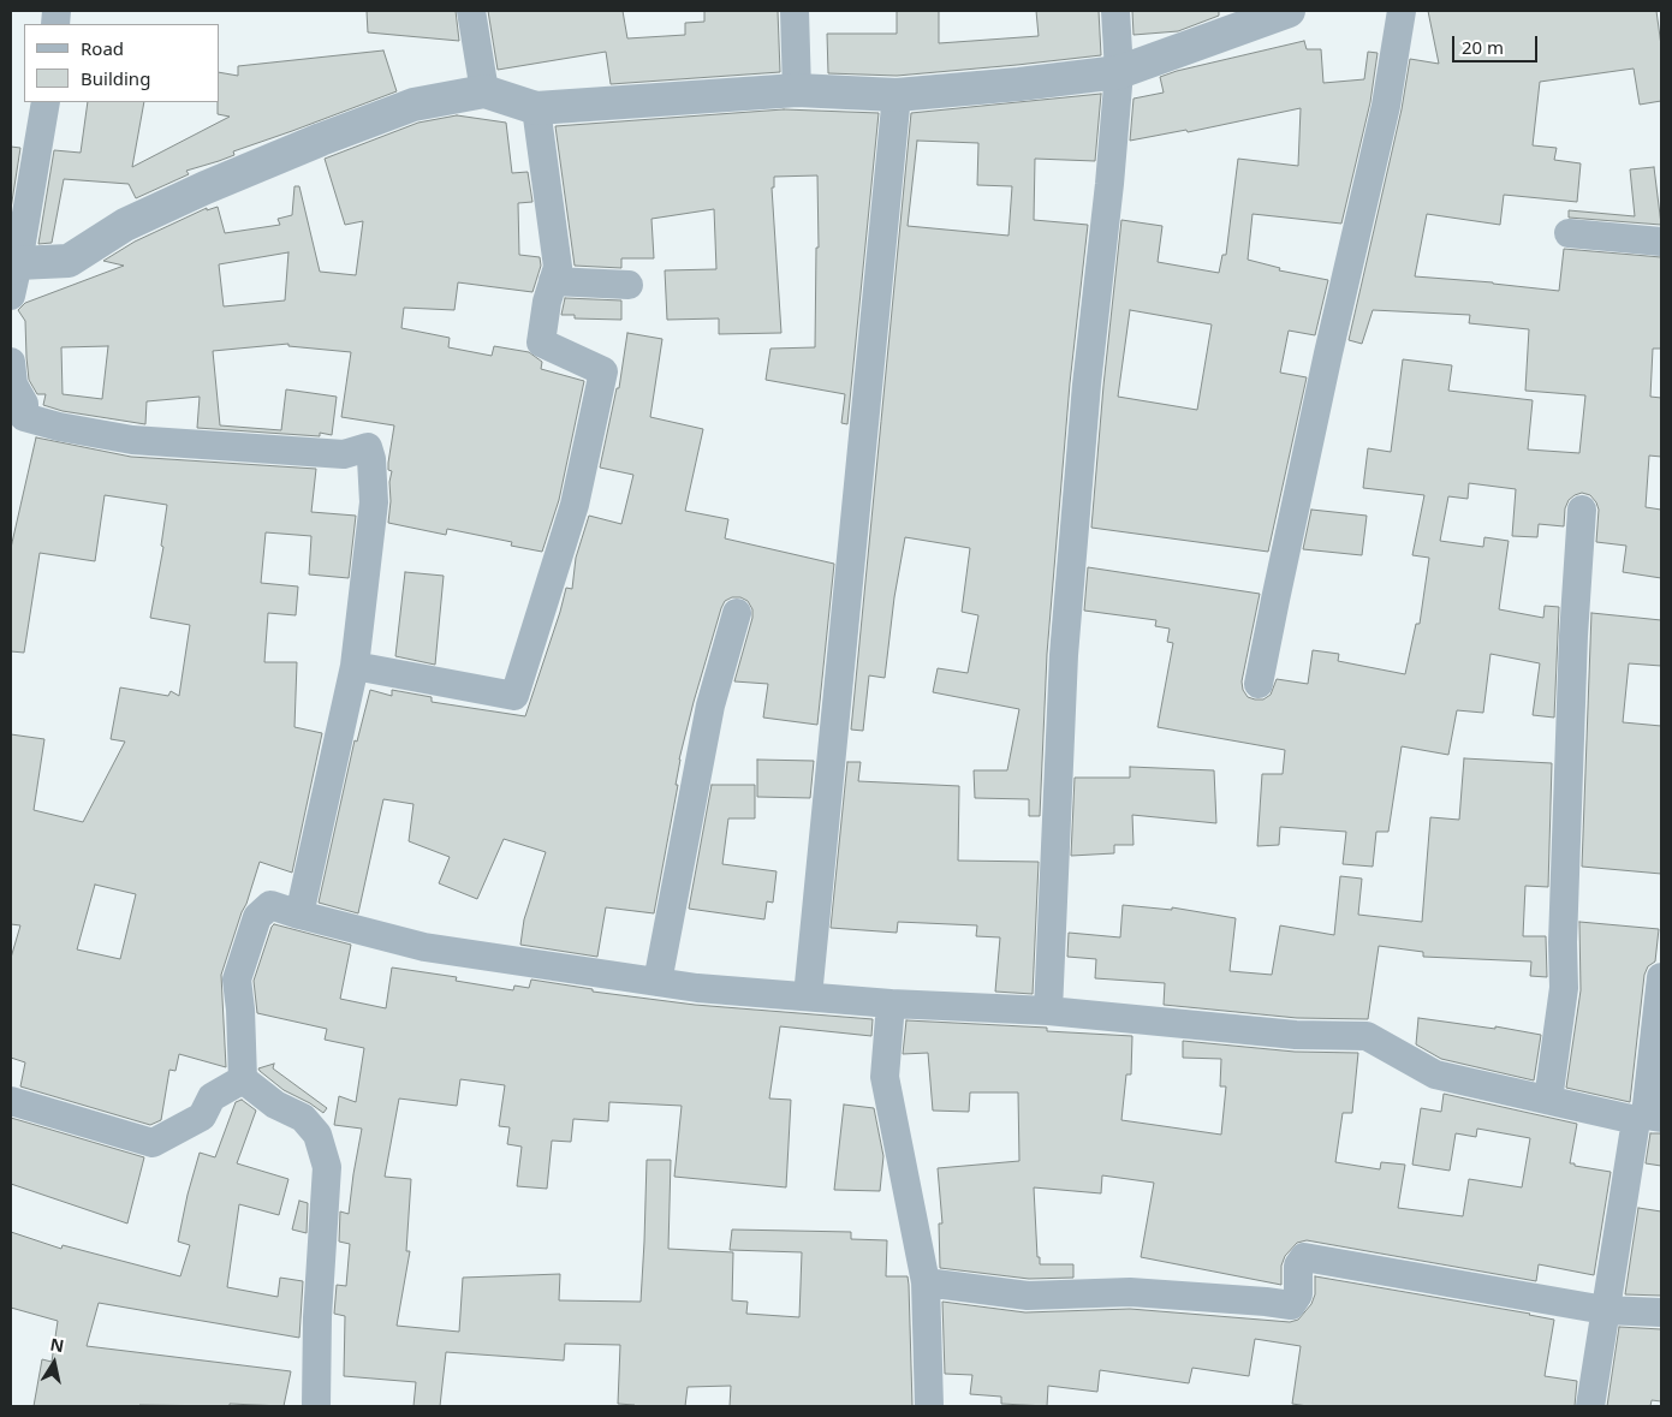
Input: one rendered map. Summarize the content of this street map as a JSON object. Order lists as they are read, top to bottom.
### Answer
{
  "legend": ["Road", "Building"],
  "scale_bar": "20 m",
  "north": "top"
}
